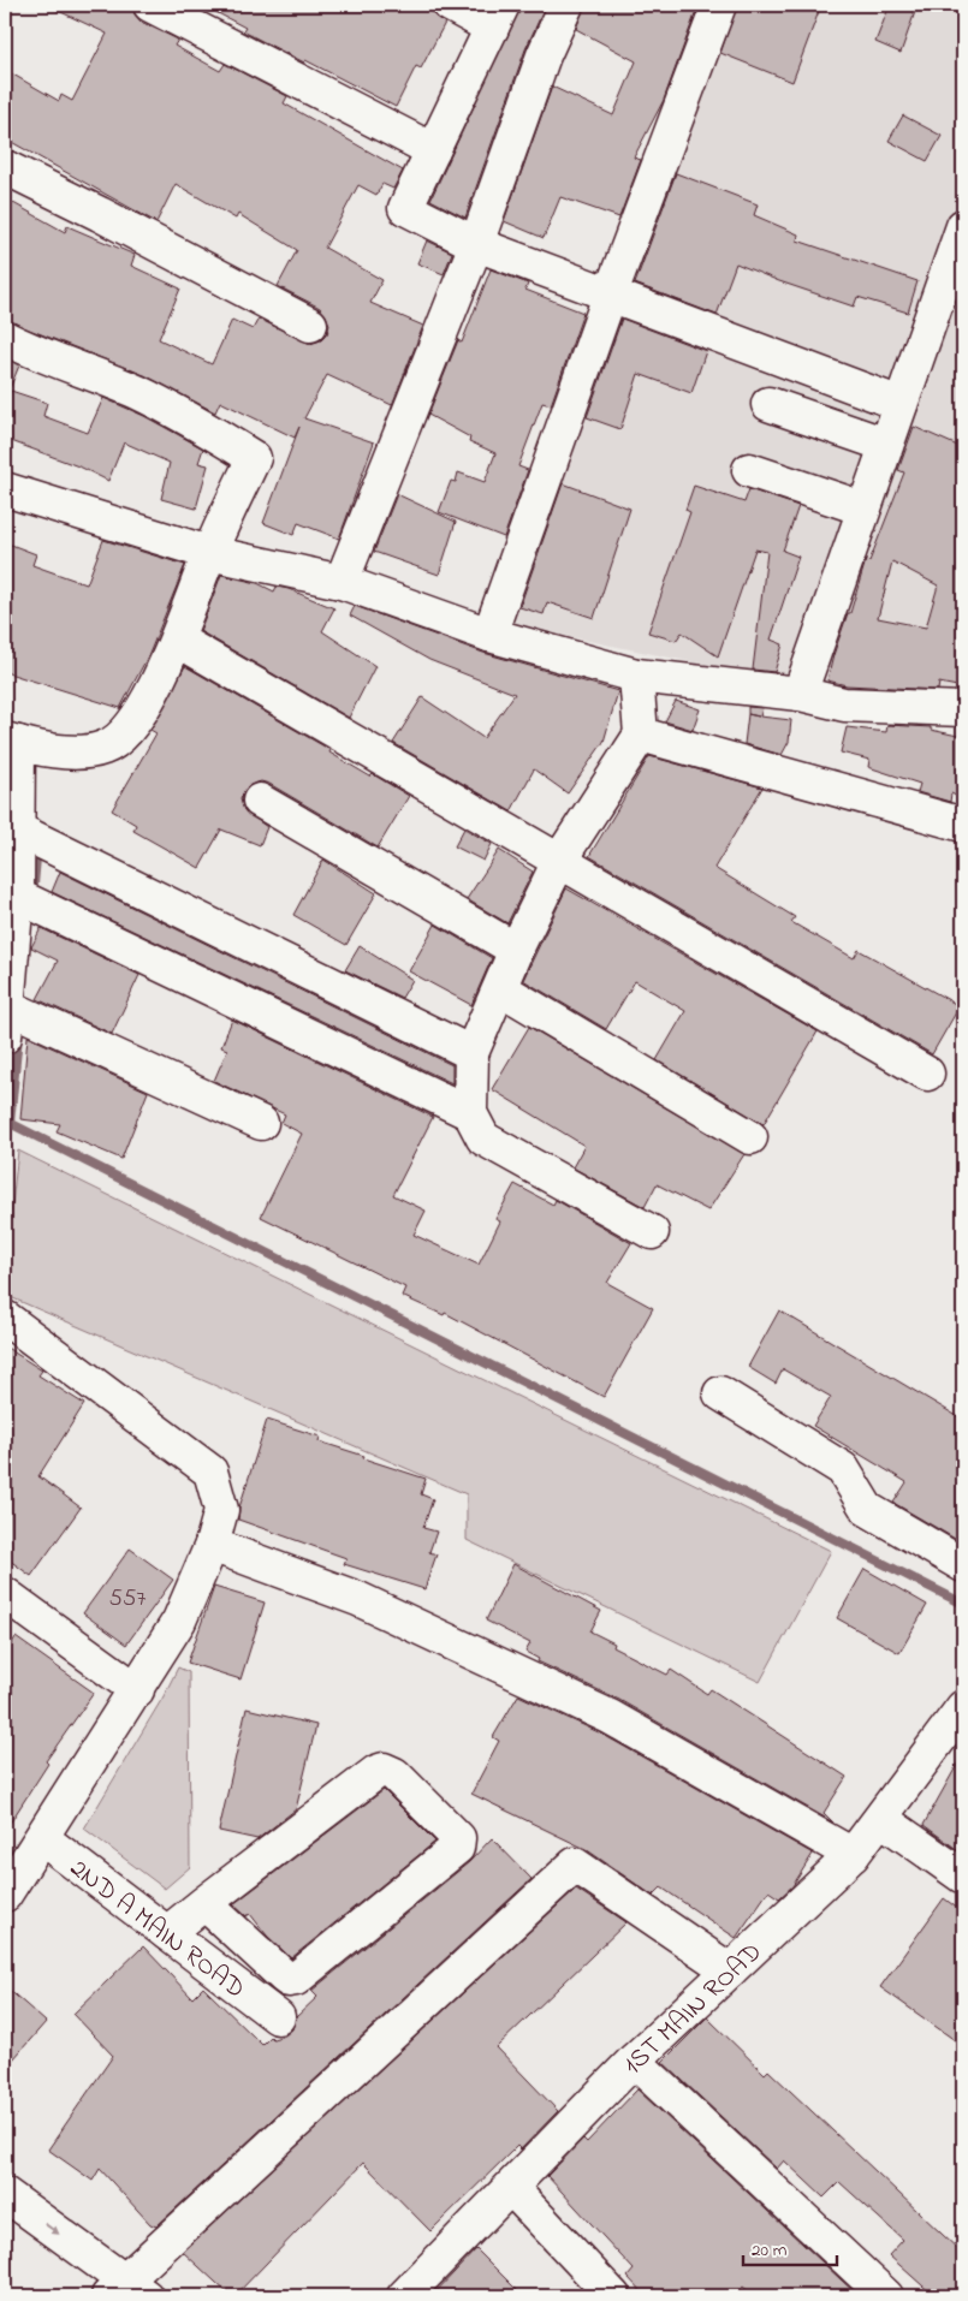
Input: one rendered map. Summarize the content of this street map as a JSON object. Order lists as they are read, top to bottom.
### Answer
{
  "streets": {
    "street": ["2ND A MAIN ROAD", "1ST MAIN ROAD"]
  },
  "house_numbers": ["557"],
  "scale_bar": "20 m"
}
